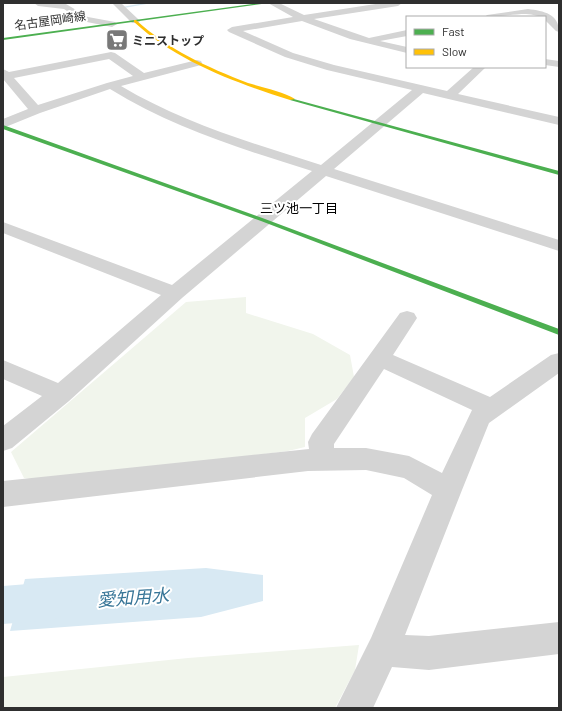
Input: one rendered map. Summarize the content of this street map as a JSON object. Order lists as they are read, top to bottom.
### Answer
{
  "streets": {
    "street": ["名古屋岡崎線"]
  },
  "districts": ["三ツ池一丁目"],
  "water": ["愛知用水"],
  "places": {
    "supermarket": ["ミニストップ"]
  },
  "legend": ["Fast", "Slow"]
}
